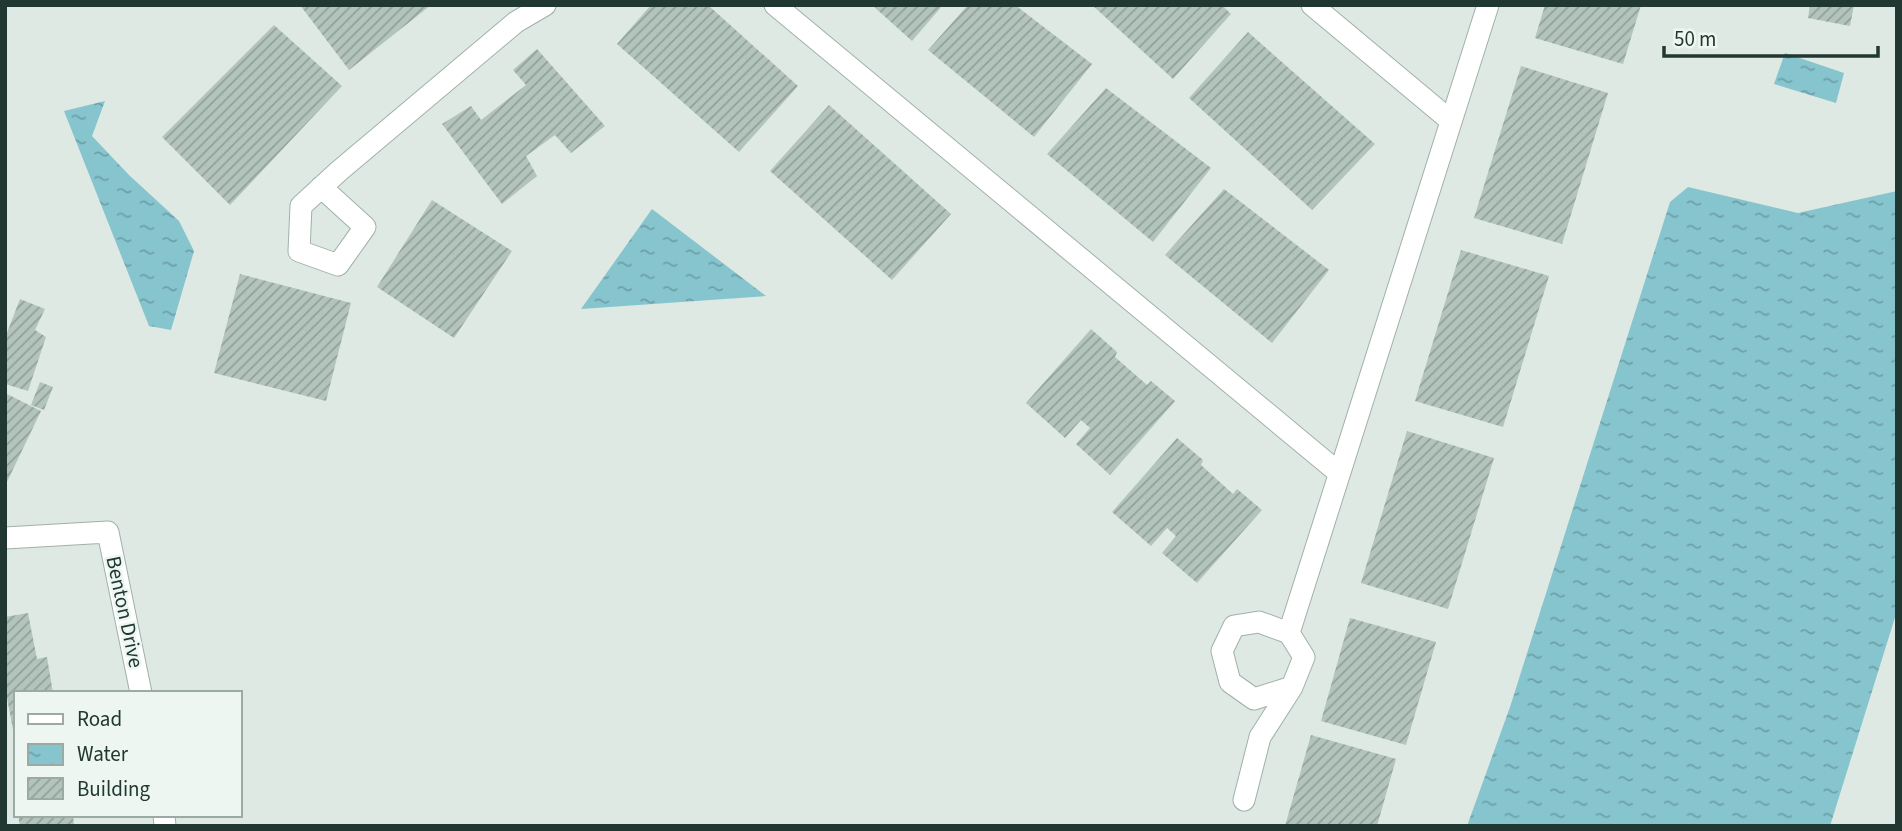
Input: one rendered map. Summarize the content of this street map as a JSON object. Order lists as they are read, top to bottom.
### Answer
{
  "streets": {
    "street": ["Benton Drive"]
  },
  "legend": ["Road", "Water", "Building"],
  "scale_bar": "50 m"
}
